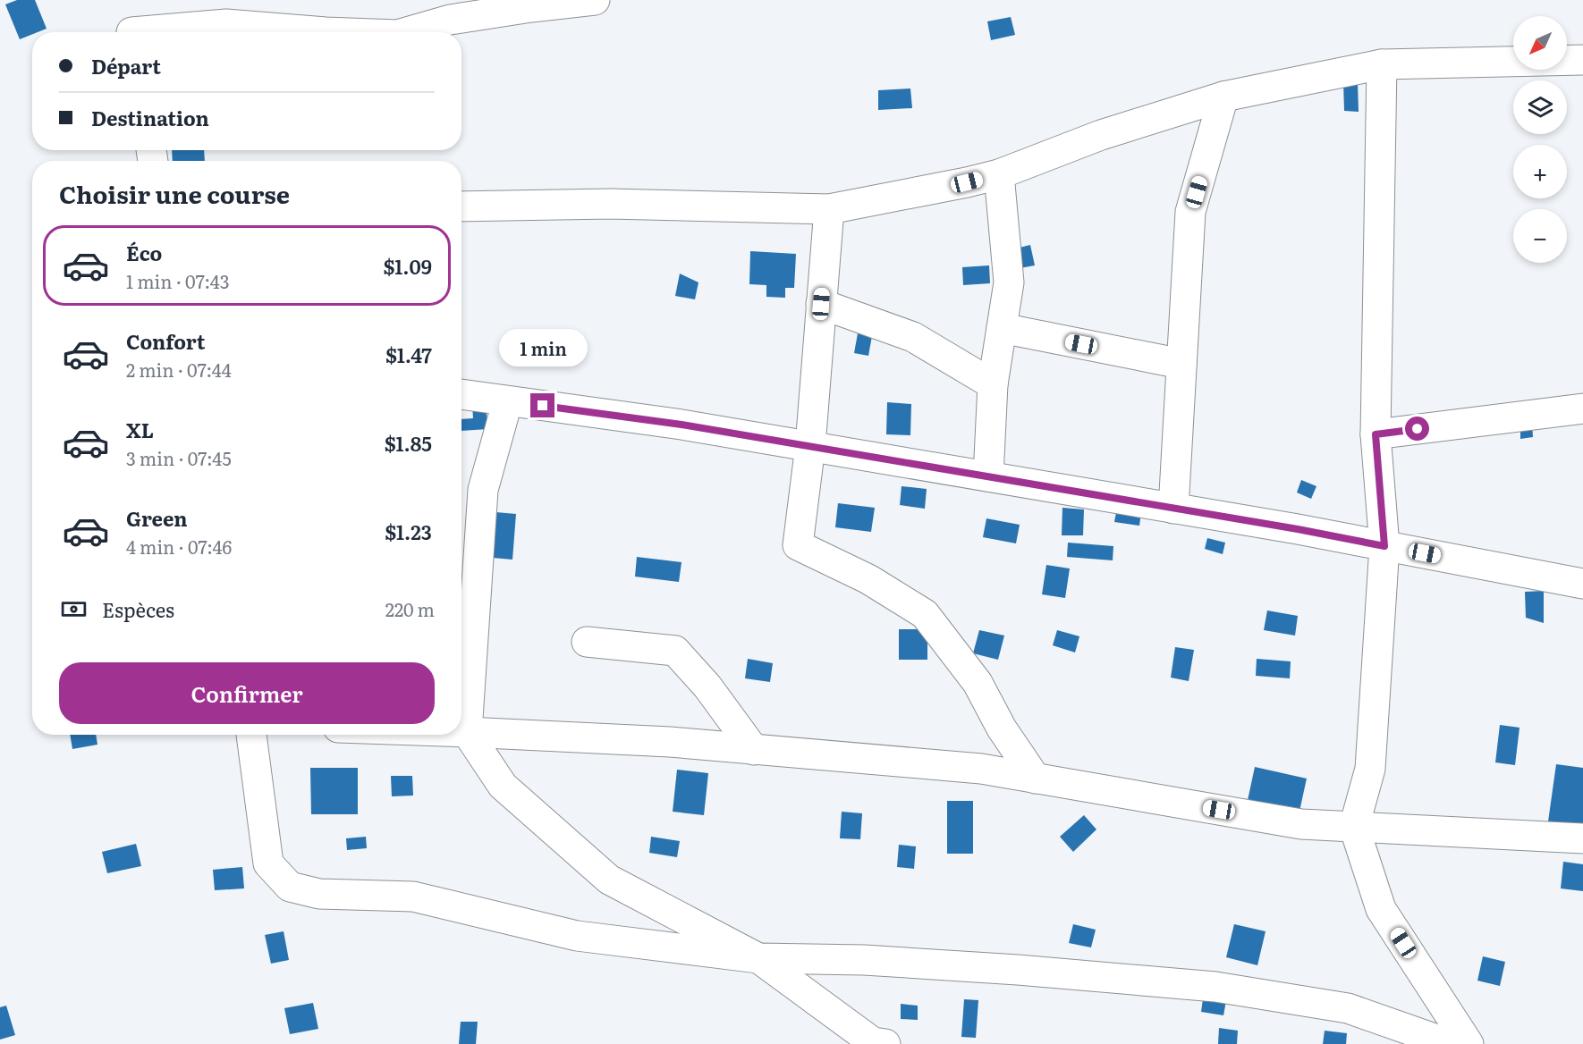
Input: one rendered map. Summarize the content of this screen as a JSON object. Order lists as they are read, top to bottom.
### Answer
{
  "north": "bottom left",
  "page": {
    "map_buttons": ["+", "−"],
    "banner": ["Départ", "Destination"],
    "heading": "Choisir une course",
    "list": [
      {
        "name": "Éco",
        "note": "1 min · 07:43",
        "value": "$1.09"
      },
      {
        "name": "Confort",
        "note": "2 min · 07:44",
        "value": "$1.47"
      },
      {
        "name": "XL",
        "note": "3 min · 07:45",
        "value": "$1.85"
      },
      {
        "name": "Green",
        "note": "4 min · 07:46",
        "value": "$1.23"
      }
    ],
    "bubble": "1 min",
    "pay": ["Espèces", "220 m"],
    "buttons": "Confirmer"
  }
}
